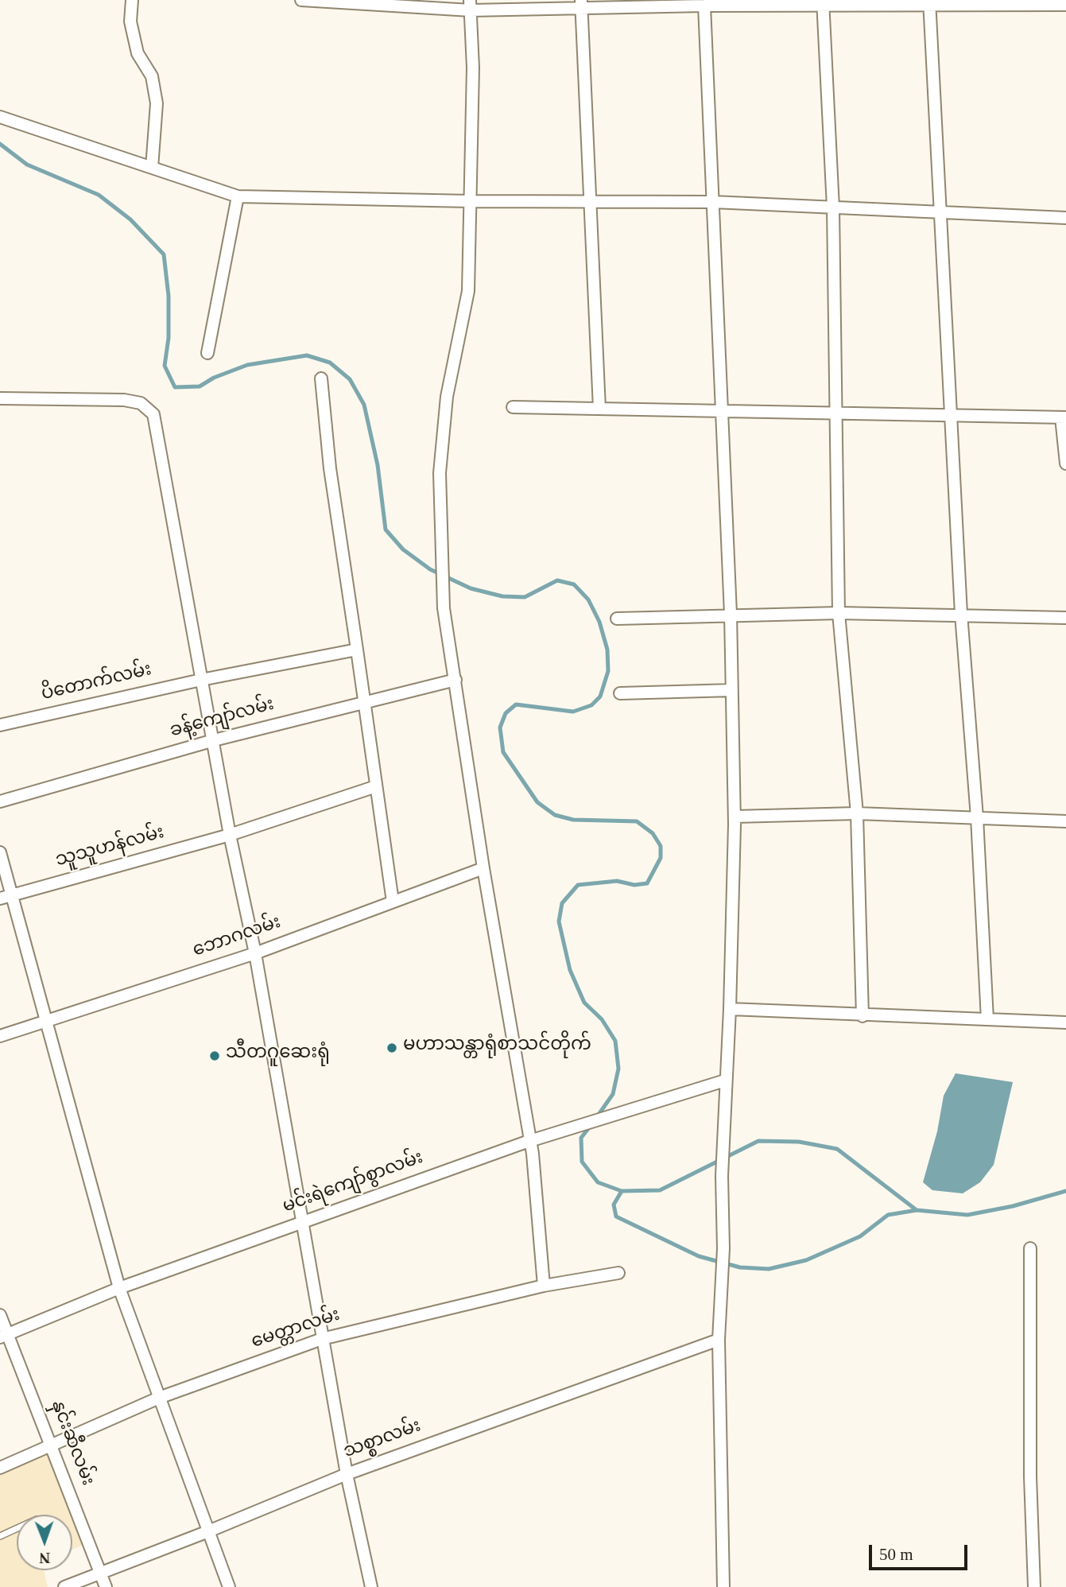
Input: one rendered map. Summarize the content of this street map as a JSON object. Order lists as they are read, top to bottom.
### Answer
{
  "streets": {
    "street": [
      "ပိတောက်လမ်း",
      "ခန့်ကျော်လမ်း",
      "သူသူဟန်လမ်း",
      "ဘောဂလမ်း",
      "မင်းရဲကျော်စွာလမ်း",
      "မေတ္တာလမ်း",
      "သစ္စာလမ်း",
      "နှင်းဆီလမ်း"
    ]
  },
  "crossings": [
    ["မင်းရဲကျော်စွာလမ်း", "နှင်းဆီလမ်း"],
    ["မေတ္တာလမ်း", "နှင်းဆီလမ်း"],
    ["သစ္စာလမ်း", "နှင်းဆီလမ်း"]
  ],
  "places": ["မဟာသန္တာရုံစာသင်တိုက်", "သီတဂူဆေးရုံ"],
  "scale_bar": "50 m",
  "north": "bottom"
}
